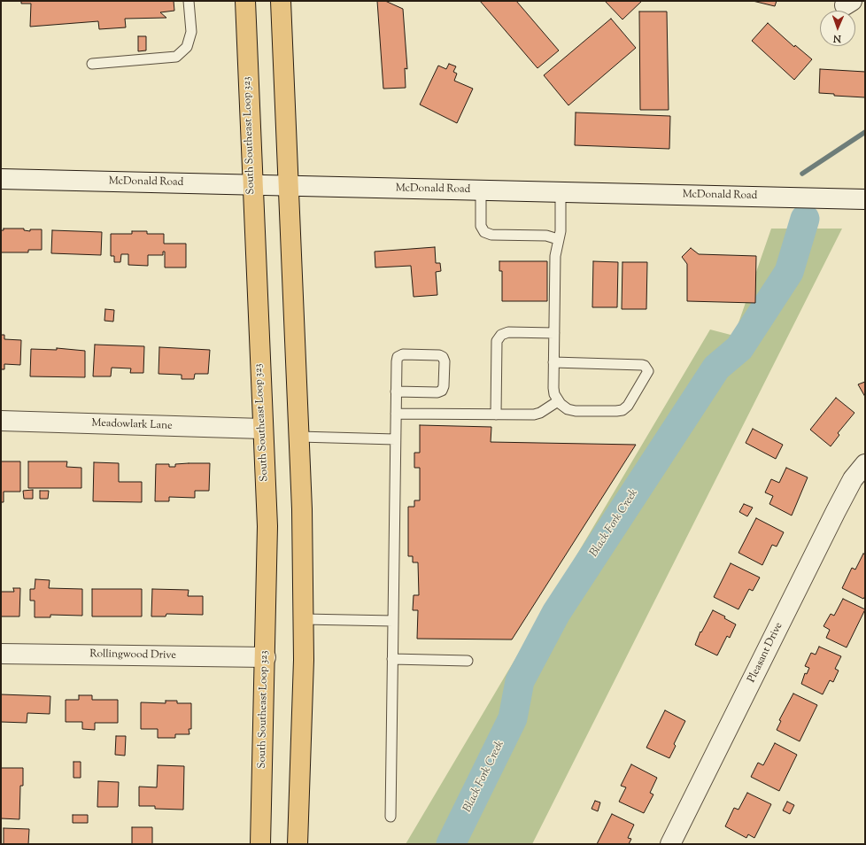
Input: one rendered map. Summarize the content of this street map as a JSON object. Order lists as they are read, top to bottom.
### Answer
{
  "streets": {
    "highway": ["South Southeast Loop 323"],
    "street": [
      "McDonald Road",
      "Meadowlark Lane",
      "Pleasant Drive",
      "Rollingwood Drive"
    ]
  },
  "crossings": [
    ["South Southeast Loop 323", "McDonald Road"],
    ["South Southeast Loop 323", "Meadowlark Lane"],
    ["South Southeast Loop 323", "Rollingwood Drive"]
  ],
  "water": ["Black Fork Creek"],
  "north": "bottom"
}
